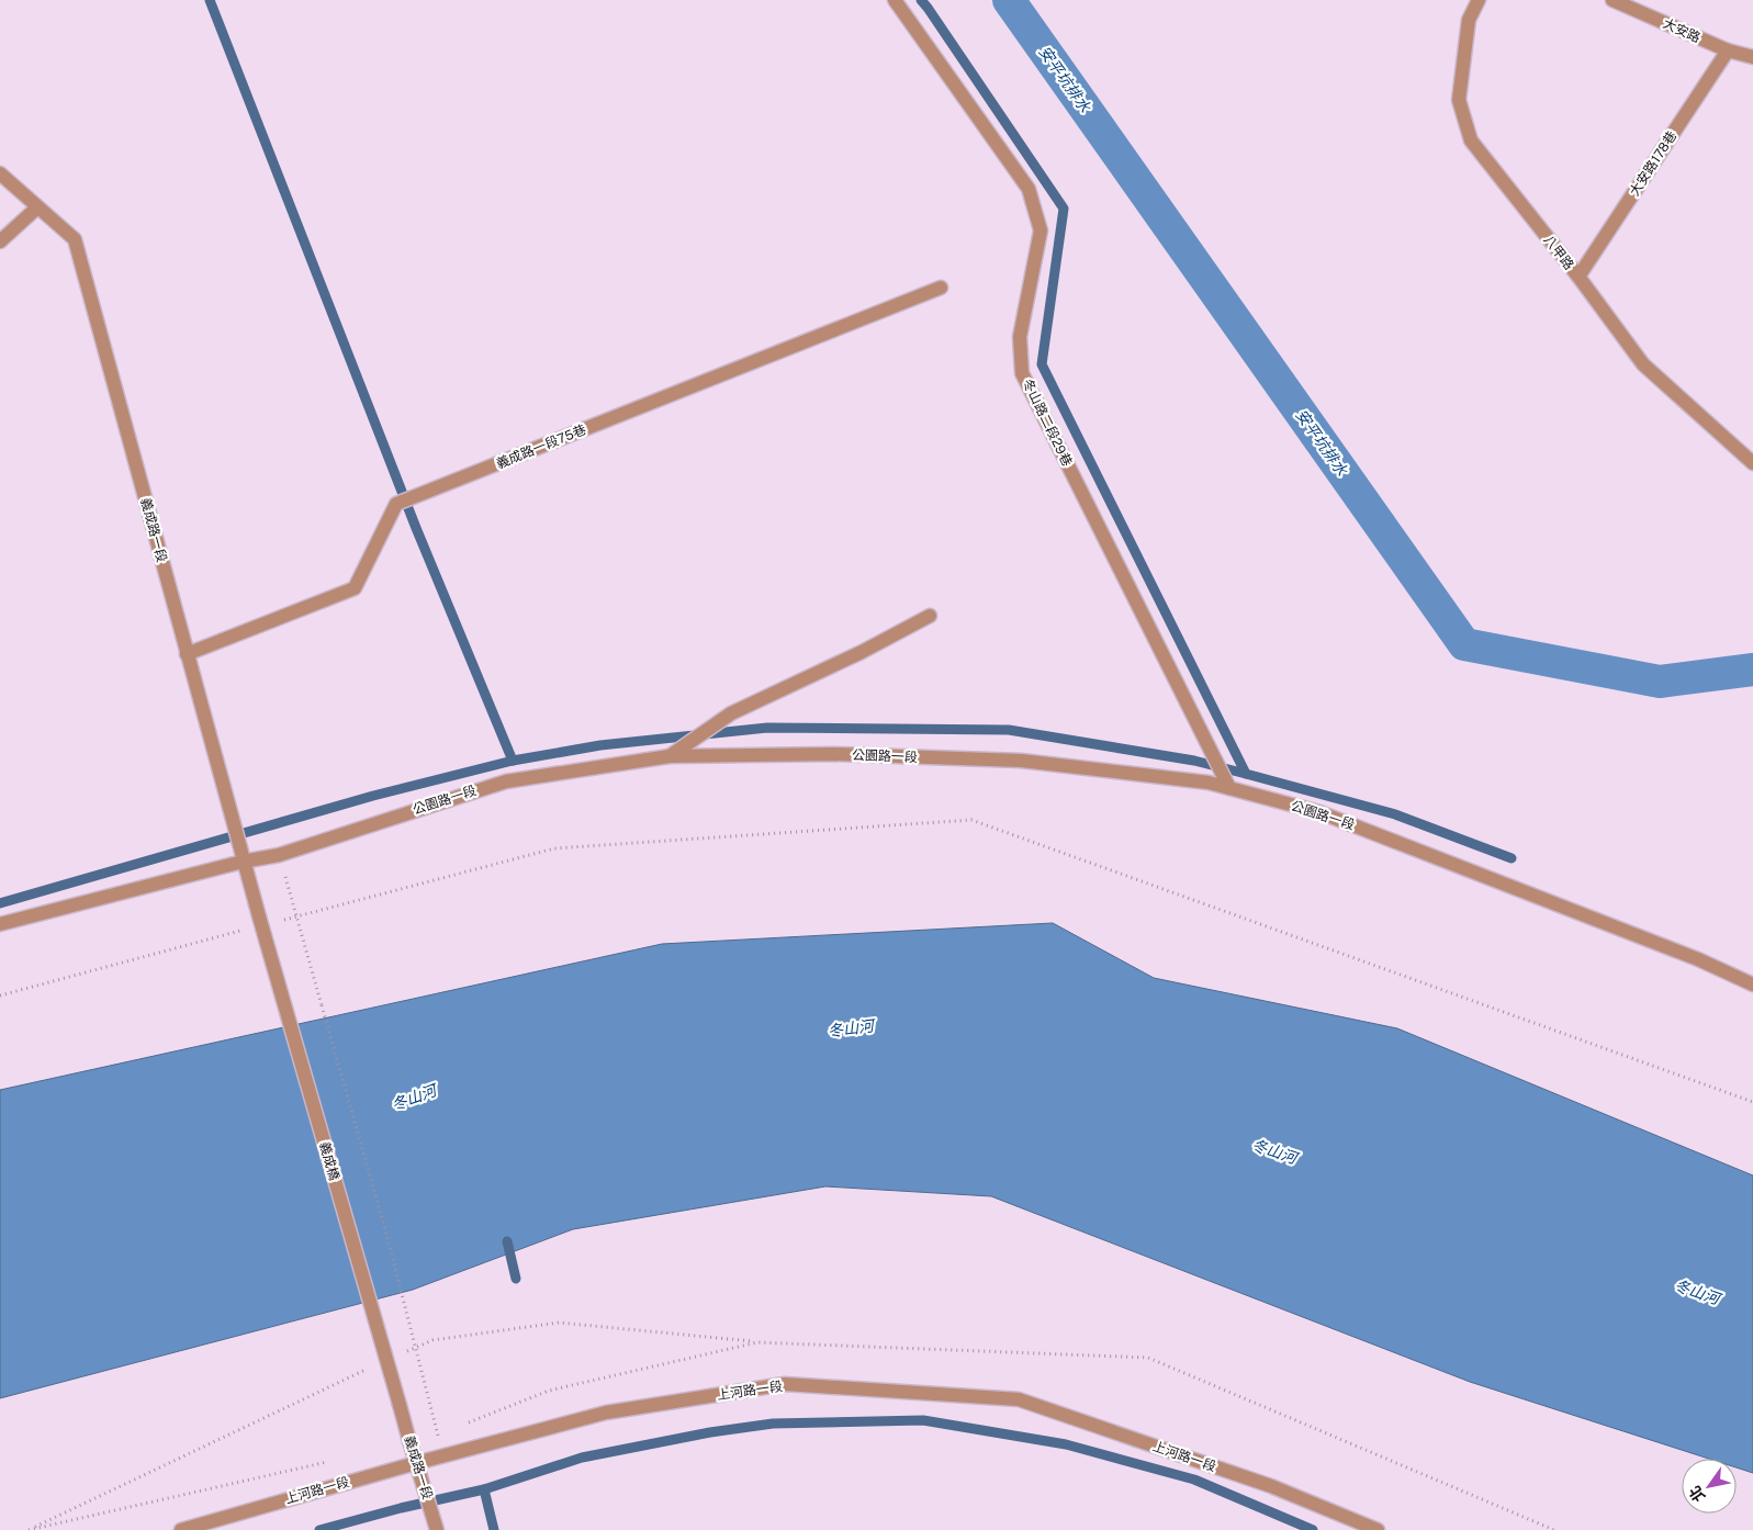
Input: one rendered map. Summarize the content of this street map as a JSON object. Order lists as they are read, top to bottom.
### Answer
{
  "streets": {
    "street": [
      "大安路",
      "大安路178巷",
      "八甲路",
      "冬山路二段29巷",
      "義成路一段75巷",
      "義成路一段",
      "公園路一段",
      "義成橋",
      "上河路一段"
    ]
  },
  "crossings": [
    ["大安路", "大安路178巷"],
    ["大安路178巷", "八甲路"],
    ["冬山路二段29巷", "公園路一段"],
    ["義成路一段75巷", "義成路一段"],
    ["義成路一段", "公園路一段"],
    ["義成路一段", "義成橋"],
    ["義成路一段", "上河路一段"]
  ],
  "water": ["安平坑排水", "冬山河"],
  "north": "bottom left"
}
